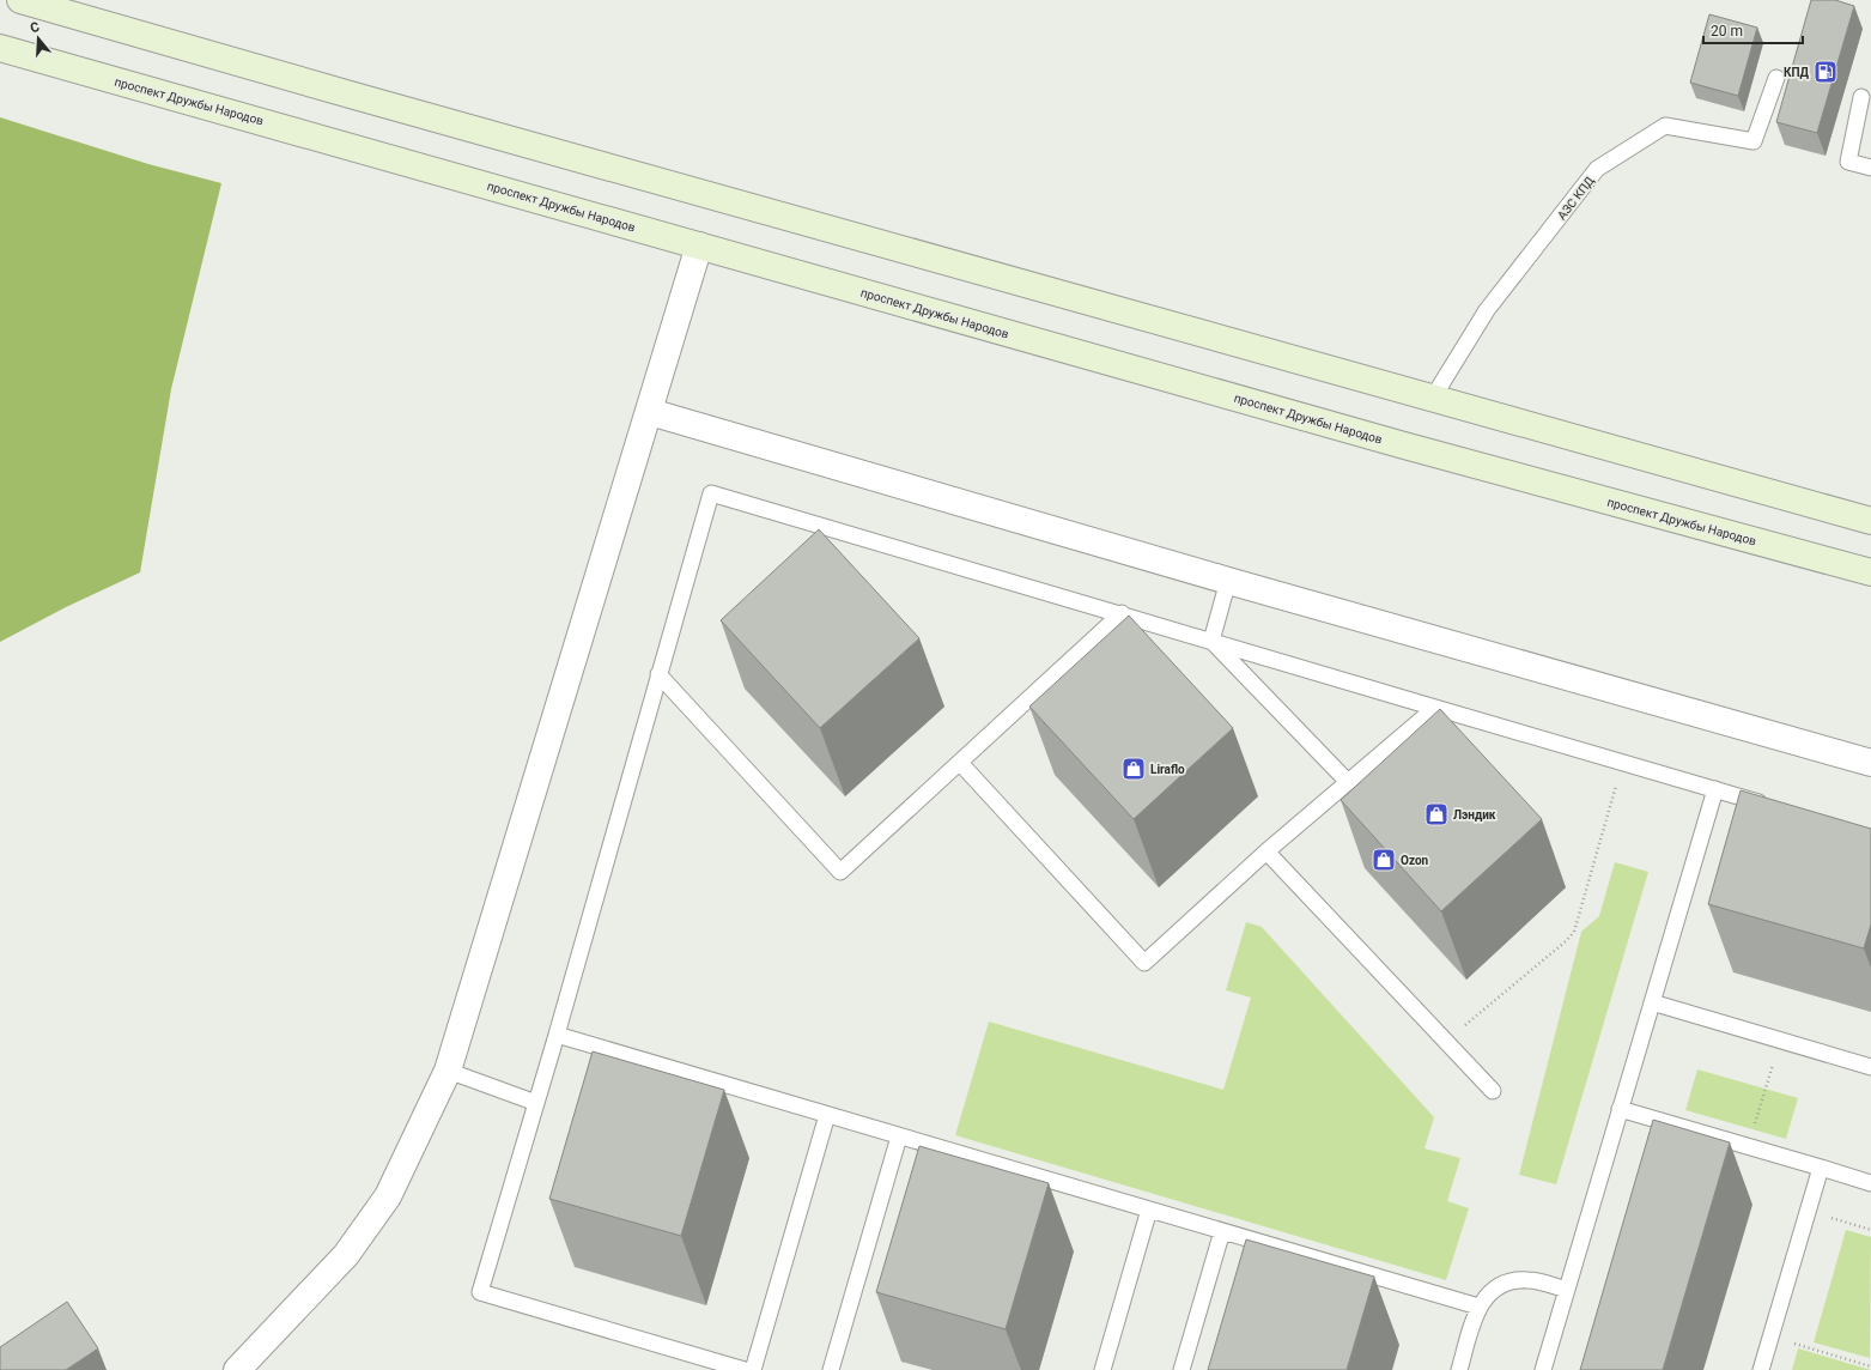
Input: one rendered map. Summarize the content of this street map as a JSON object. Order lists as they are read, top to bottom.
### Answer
{
  "streets": {
    "main road": ["проспект Дружбы Народов"],
    "lane": ["АЗС КПД"]
  },
  "places": {
    "fuel station": ["КПД"],
    "shop": ["Liraflo", "Лэндик", "Ozon"]
  },
  "scale_bar": "20 m",
  "north": "top"
}
